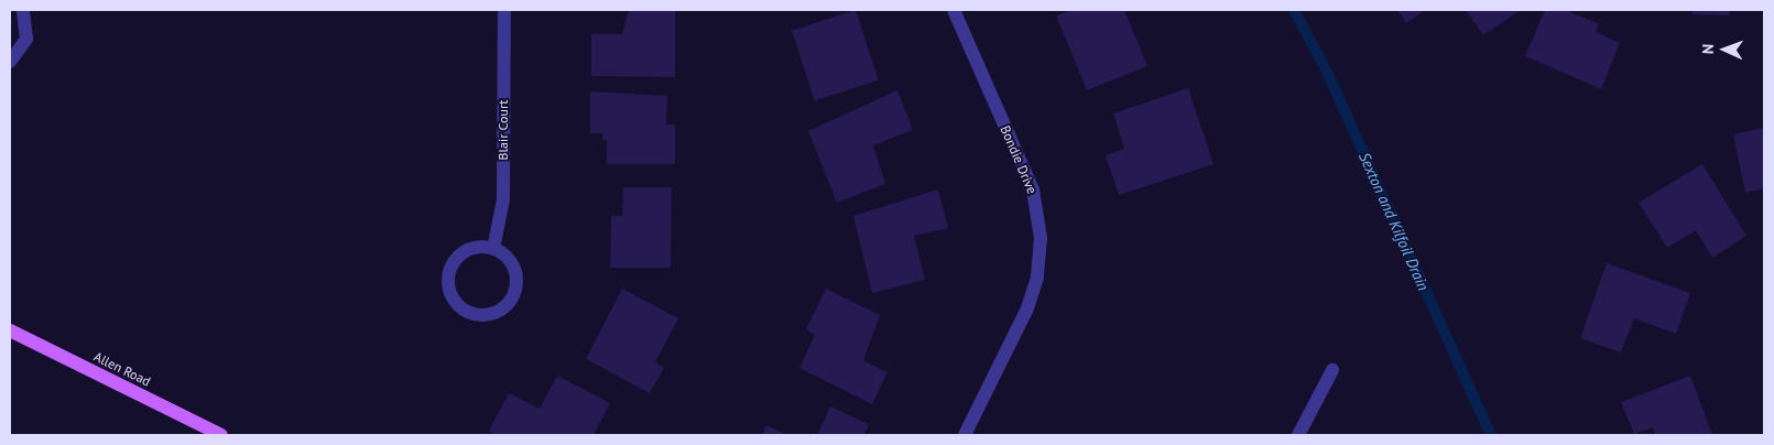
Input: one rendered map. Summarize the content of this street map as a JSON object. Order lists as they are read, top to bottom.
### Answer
{
  "streets": {
    "main road": ["Allen Road"],
    "street": ["Blair Court", "Bondie Drive"]
  },
  "water": ["Sexton and Kilfoil Drain"],
  "north": "left"
}
